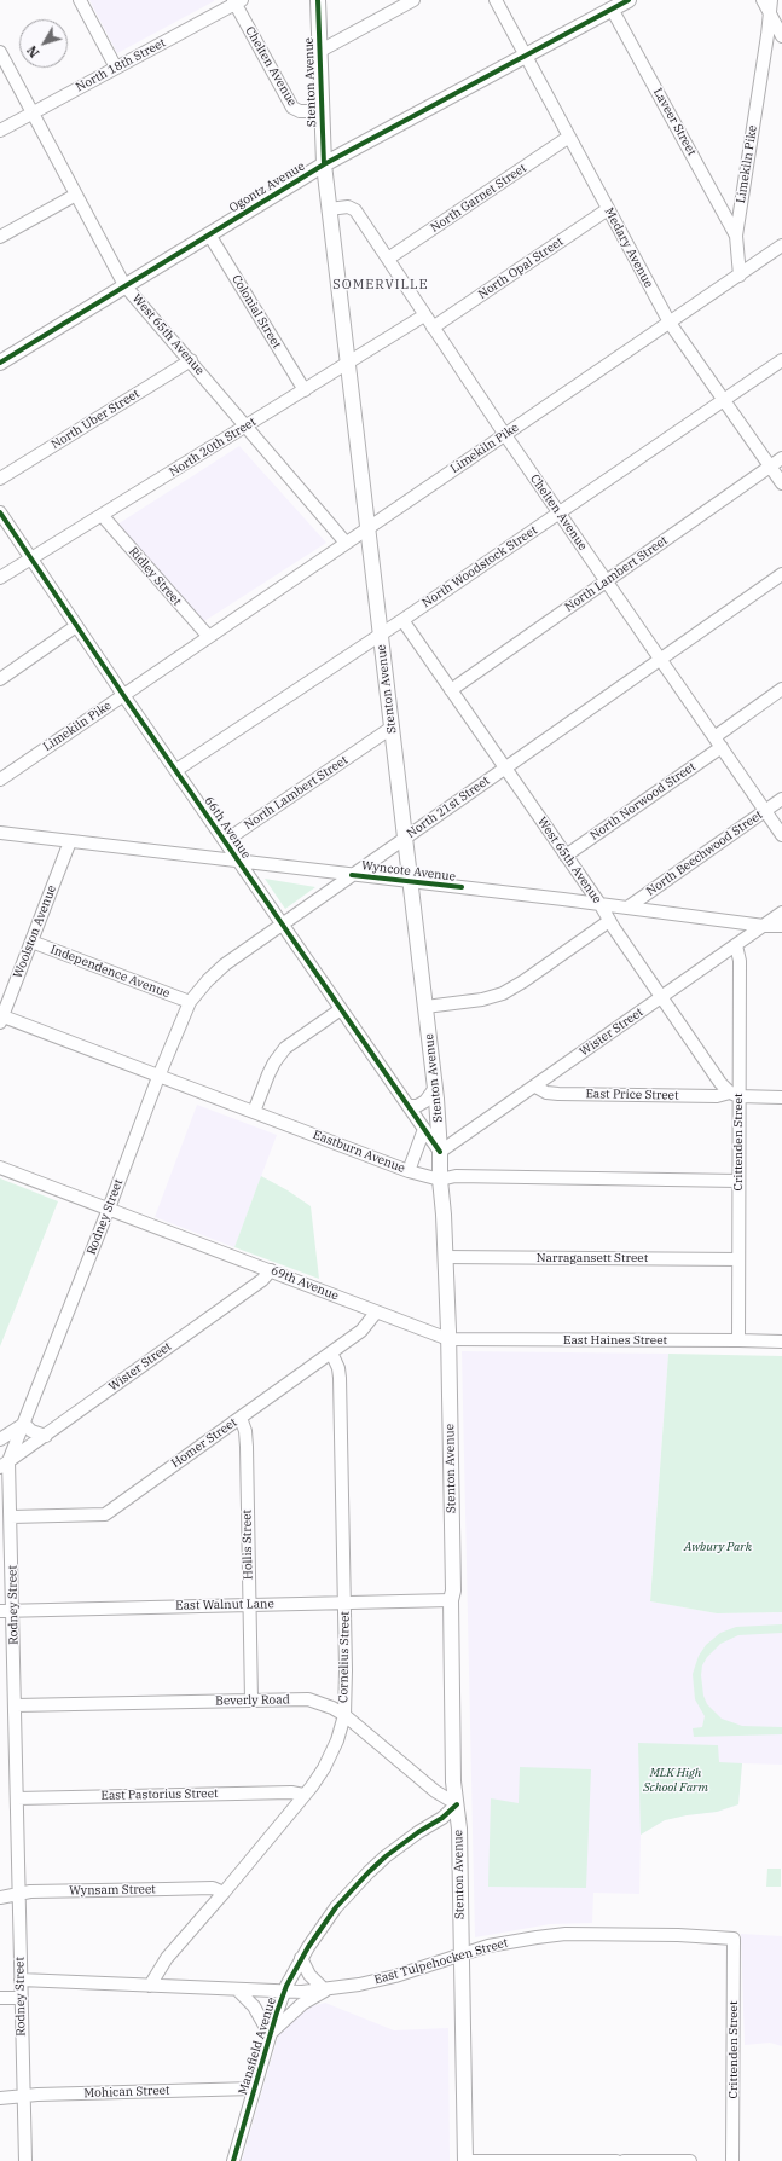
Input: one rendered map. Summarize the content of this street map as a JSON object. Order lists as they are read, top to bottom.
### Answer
{
  "streets": {
    "main road": ["Stenton Avenue", "Ogontz Avenue"],
    "street": [
      "North 18th Street",
      "Chelten Avenue",
      "Laveer Street",
      "Limekiln Pike",
      "North Garnet Street",
      "Medary Avenue",
      "North Opal Street",
      "Colonial Street",
      "West 65th Avenue",
      "North Uber Street",
      "North 20th Street",
      "North Woodstock Street",
      "North Lambert Street",
      "Ridley Street",
      "North Norwood Street",
      "North 21st Street",
      "66th Avenue",
      "North Beechwood Street",
      "Wyncote Avenue",
      "Woolston Avenue",
      "Independence Avenue",
      "Wister Street",
      "East Price Street",
      "Crittenden Street",
      "Eastburn Avenue",
      "Rodney Street",
      "Narragansett Street",
      "69th Avenue",
      "East Haines Street",
      "Homer Street",
      "Hollis Street",
      "East Walnut Lane",
      "Cornelius Street",
      "Beverly Road",
      "East Pastorius Street",
      "Wynsam Street",
      "East Tulpehocken Street",
      "Mansfield Avenue",
      "Mohican Street"
    ]
  },
  "crossings": [
    ["North 18th Street", "Chelten Avenue"],
    ["North 18th Street", "West 65th Avenue"],
    ["Chelten Avenue", "Stenton Avenue"],
    ["Chelten Avenue", "Limekiln Pike"],
    ["Chelten Avenue", "North Garnet Street"],
    ["Chelten Avenue", "North Opal Street"],
    ["Chelten Avenue", "North 20th Street"],
    ["Chelten Avenue", "North Woodstock Street"],
    ["Chelten Avenue", "North Lambert Street"],
    ["Chelten Avenue", "North Norwood Street"],
    ["Chelten Avenue", "North 21st Street"],
    ["Chelten Avenue", "North Beechwood Street"],
    ["Stenton Avenue", "Limekiln Pike"],
    ["Stenton Avenue", "Ogontz Avenue"],
    ["Stenton Avenue", "North 20th Street"],
    ["Stenton Avenue", "North Woodstock Street"],
    ["Stenton Avenue", "North Lambert Street"],
    ["Stenton Avenue", "North 21st Street"],
    ["Stenton Avenue", "66th Avenue"],
    ["Stenton Avenue", "Wyncote Avenue"],
    ["Stenton Avenue", "Wister Street"],
    ["Stenton Avenue", "Eastburn Avenue"],
    ["Stenton Avenue", "Narragansett Street"],
    ["Stenton Avenue", "69th Avenue"],
    ["Stenton Avenue", "East Haines Street"],
    ["Stenton Avenue", "East Walnut Lane"],
    ["Stenton Avenue", "Beverly Road"],
    ["Stenton Avenue", "East Tulpehocken Street"],
    ["Stenton Avenue", "Mansfield Avenue"],
    ["Laveer Street", "Limekiln Pike"],
    ["Laveer Street", "Ogontz Avenue"],
    ["Limekiln Pike", "Medary Avenue"],
    ["Limekiln Pike", "West 65th Avenue"],
    ["Limekiln Pike", "Ridley Street"],
    ["Limekiln Pike", "66th Avenue"],
    ["Ogontz Avenue", "Medary Avenue"],
    ["Ogontz Avenue", "Colonial Street"],
    ["Ogontz Avenue", "West 65th Avenue"],
    ["North Garnet Street", "Medary Avenue"],
    ["Medary Avenue", "North Opal Street"],
    ["Medary Avenue", "North Woodstock Street"],
    ["Medary Avenue", "North Lambert Street"],
    ["Colonial Street", "North 20th Street"],
    ["West 65th Avenue", "North Uber Street"],
    ["West 65th Avenue", "North 20th Street"],
    ["West 65th Avenue", "North Woodstock Street"],
    ["West 65th Avenue", "North Lambert Street"],
    ["West 65th Avenue", "North Norwood Street"],
    ["West 65th Avenue", "North 21st Street"],
    ["West 65th Avenue", "Wyncote Avenue"],
    ["West 65th Avenue", "Wister Street"],
    ["West 65th Avenue", "East Price Street"],
    ["West 65th Avenue", "Crittenden Street"],
    ["North 20th Street", "Ridley Street"],
    ["North 20th Street", "66th Avenue"],
    ["North Woodstock Street", "66th Avenue"],
    ["North Lambert Street", "66th Avenue"],
    ["North 21st Street", "66th Avenue"],
    ["North 21st Street", "Wyncote Avenue"],
    ["North 21st Street", "Independence Avenue"],
    ["North 21st Street", "Eastburn Avenue"],
    ["North 21st Street", "Rodney Street"],
    ["66th Avenue", "Wyncote Avenue"],
    ["66th Avenue", "Wister Street"],
    ["North Beechwood Street", "Wyncote Avenue"],
    ["Wyncote Avenue", "Woolston Avenue"],
    ["Wyncote Avenue", "Wister Street"],
    ["Woolston Avenue", "Independence Avenue"],
    ["Woolston Avenue", "Eastburn Avenue"],
    ["Wister Street", "East Price Street"],
    ["Wister Street", "Crittenden Street"],
    ["Wister Street", "Rodney Street"],
    ["Wister Street", "69th Avenue"],
    ["East Price Street", "Crittenden Street"],
    ["Crittenden Street", "Eastburn Avenue"],
    ["Crittenden Street", "Narragansett Street"],
    ["Crittenden Street", "East Haines Street"],
    ["Crittenden Street", "East Tulpehocken Street"],
    ["Eastburn Avenue", "Rodney Street"],
    ["Rodney Street", "69th Avenue"],
    ["Rodney Street", "Homer Street"],
    ["Rodney Street", "East Walnut Lane"],
    ["Rodney Street", "Beverly Road"],
    ["Rodney Street", "East Pastorius Street"],
    ["Rodney Street", "Wynsam Street"],
    ["Rodney Street", "East Tulpehocken Street"],
    ["Rodney Street", "Mohican Street"],
    ["69th Avenue", "East Haines Street"],
    ["69th Avenue", "Homer Street"],
    ["Homer Street", "Hollis Street"],
    ["Homer Street", "Cornelius Street"],
    ["Hollis Street", "East Walnut Lane"],
    ["Hollis Street", "Beverly Road"],
    ["East Walnut Lane", "Cornelius Street"],
    ["Cornelius Street", "Beverly Road"],
    ["Cornelius Street", "East Pastorius Street"],
    ["Cornelius Street", "Wynsam Street"],
    ["Cornelius Street", "East Tulpehocken Street"],
    ["Beverly Road", "Mansfield Avenue"],
    ["East Tulpehocken Street", "Mansfield Avenue"],
    ["Mansfield Avenue", "Mohican Street"]
  ],
  "districts": ["SOMERVILLE"],
  "parks": ["Awbury Park", "MLK High School Farm"],
  "north": "bottom left"
}
